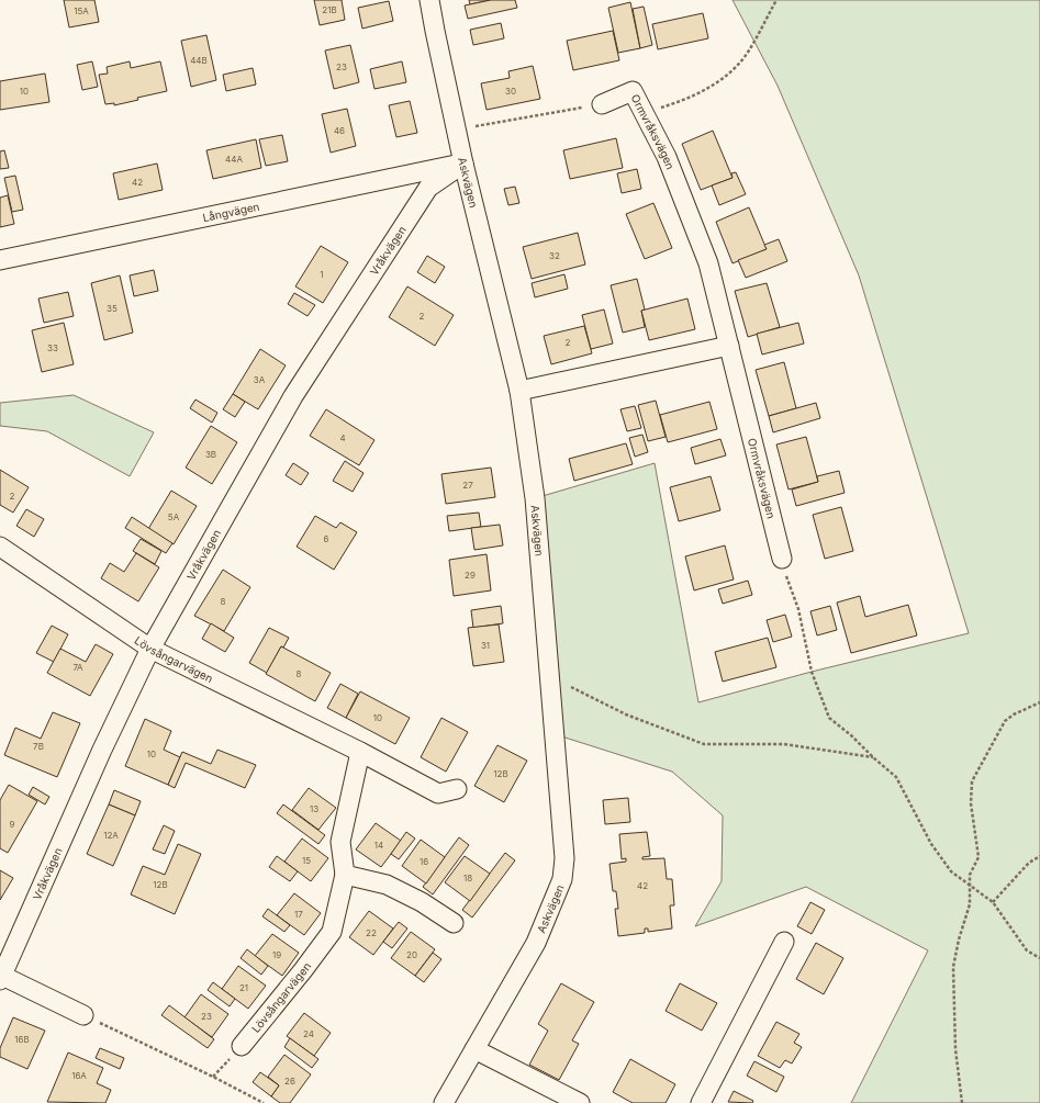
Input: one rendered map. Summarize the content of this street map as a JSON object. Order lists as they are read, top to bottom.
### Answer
{
  "streets": {
    "street": [
      "Ormvråksvägen",
      "Askvägen",
      "Långvägen",
      "Vråkvägen",
      "Lövsångarvägen"
    ]
  },
  "crossings": [
    ["Askvägen", "Långvägen"],
    ["Askvägen", "Vråkvägen"],
    ["Långvägen", "Vråkvägen"],
    ["Vråkvägen", "Lövsångarvägen"]
  ],
  "house_numbers": [
    "21B",
    "15A",
    "44B",
    "23",
    "10",
    "30",
    "46",
    "44A",
    "42",
    "32",
    "1",
    "35",
    "2",
    "2",
    "33",
    "3A",
    "4",
    "3B",
    "27",
    "2",
    "5A",
    "6",
    "29",
    "8",
    "31",
    "7A",
    "8",
    "10",
    "7B",
    "10",
    "12B",
    "13",
    "9",
    "12A",
    "14",
    "15",
    "16",
    "18",
    "12B",
    "42",
    "17",
    "22",
    "19",
    "20",
    "21",
    "23",
    "24",
    "16B",
    "16A",
    "26"
  ]
}
